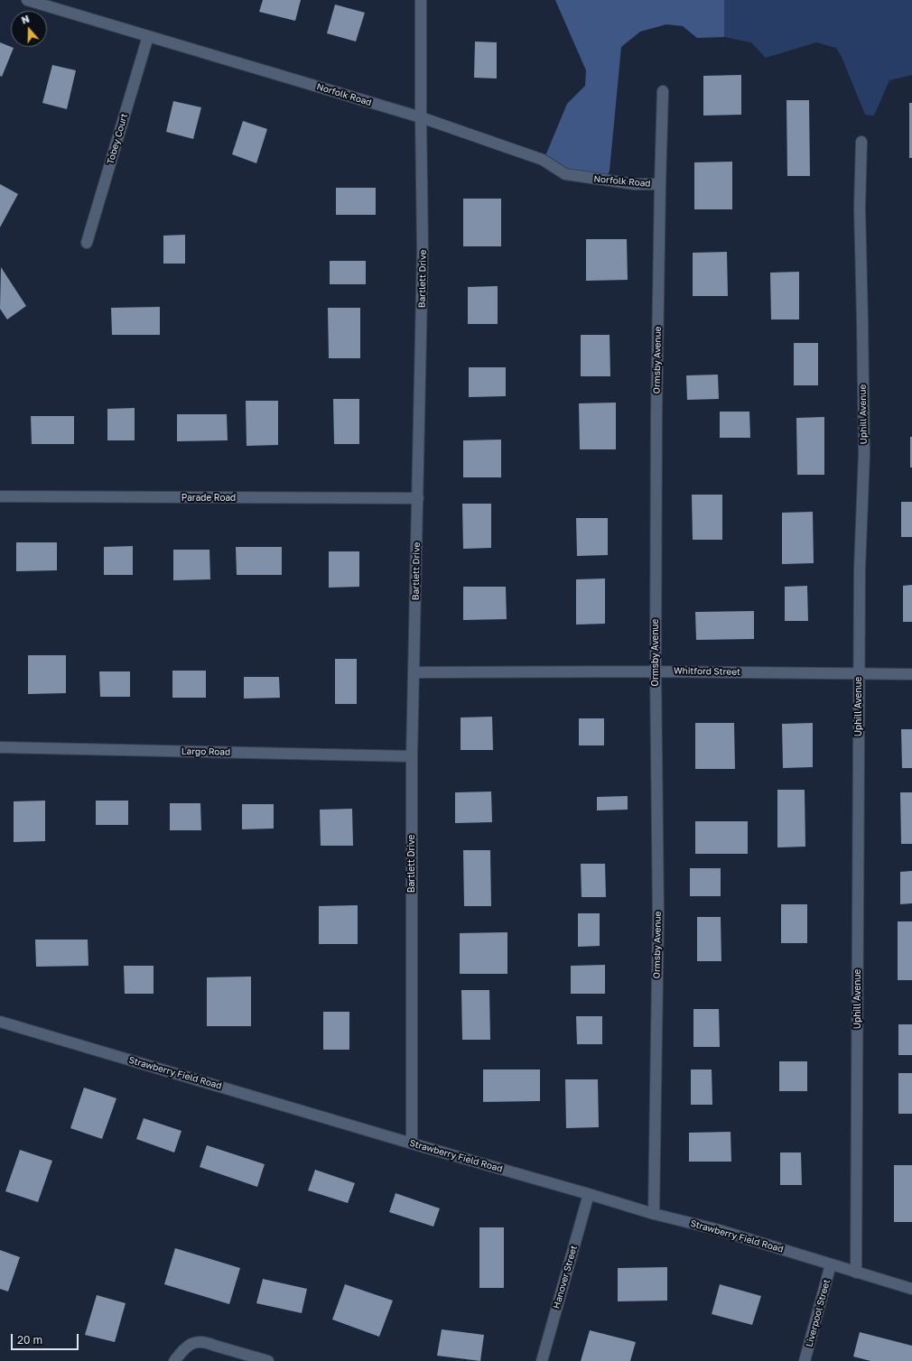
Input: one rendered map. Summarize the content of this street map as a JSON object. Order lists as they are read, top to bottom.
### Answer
{
  "streets": {
    "street": [
      "Norfolk Road",
      "Tobey Court",
      "Bartlett Drive",
      "Ormsby Avenue",
      "Uphill Avenue",
      "Parade Road",
      "Whitford Street",
      "Largo Road",
      "Strawberry Field Road",
      "Hanover Street",
      "Liverpool Street"
    ]
  },
  "crossings": [
    ["Norfolk Road", "Tobey Court"],
    ["Norfolk Road", "Bartlett Drive"],
    ["Norfolk Road", "Ormsby Avenue"],
    ["Bartlett Drive", "Parade Road"],
    ["Bartlett Drive", "Whitford Street"],
    ["Bartlett Drive", "Largo Road"],
    ["Bartlett Drive", "Strawberry Field Road"],
    ["Ormsby Avenue", "Whitford Street"],
    ["Ormsby Avenue", "Strawberry Field Road"],
    ["Uphill Avenue", "Whitford Street"],
    ["Uphill Avenue", "Strawberry Field Road"],
    ["Strawberry Field Road", "Hanover Street"],
    ["Strawberry Field Road", "Liverpool Street"]
  ],
  "scale_bar": "20 m",
  "north": "top"
}
